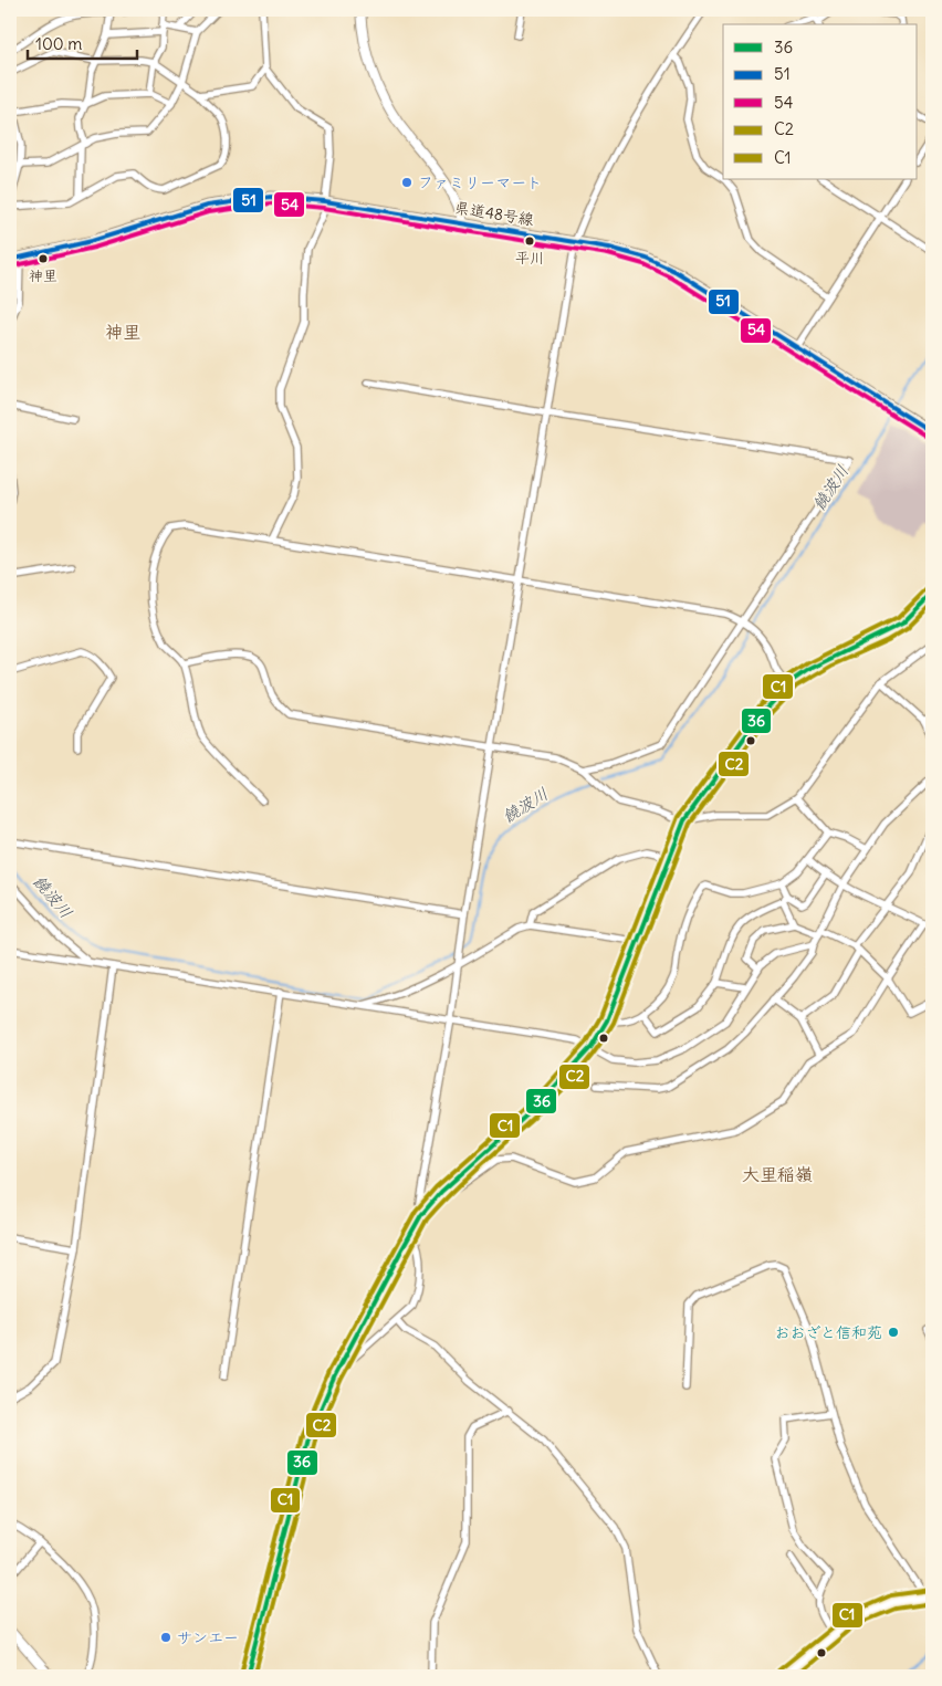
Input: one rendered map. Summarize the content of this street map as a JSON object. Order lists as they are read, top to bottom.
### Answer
{
  "streets": {
    "main road": ["県道48号線"]
  },
  "districts": ["神里", "大里稲嶺"],
  "water": ["饒波川"],
  "places": [
    "ファミリーマート",
    "平川",
    "神里",
    "おおざと信和苑",
    "サンエー"
  ],
  "lines": [
    "transit line 51",
    "transit line 54",
    "transit line C1",
    "transit line 36",
    "transit line C2"
  ],
  "legend": [
    "36",
    "51",
    "54",
    "C2",
    "C1"
  ],
  "scale_bar": "100 m"
}
